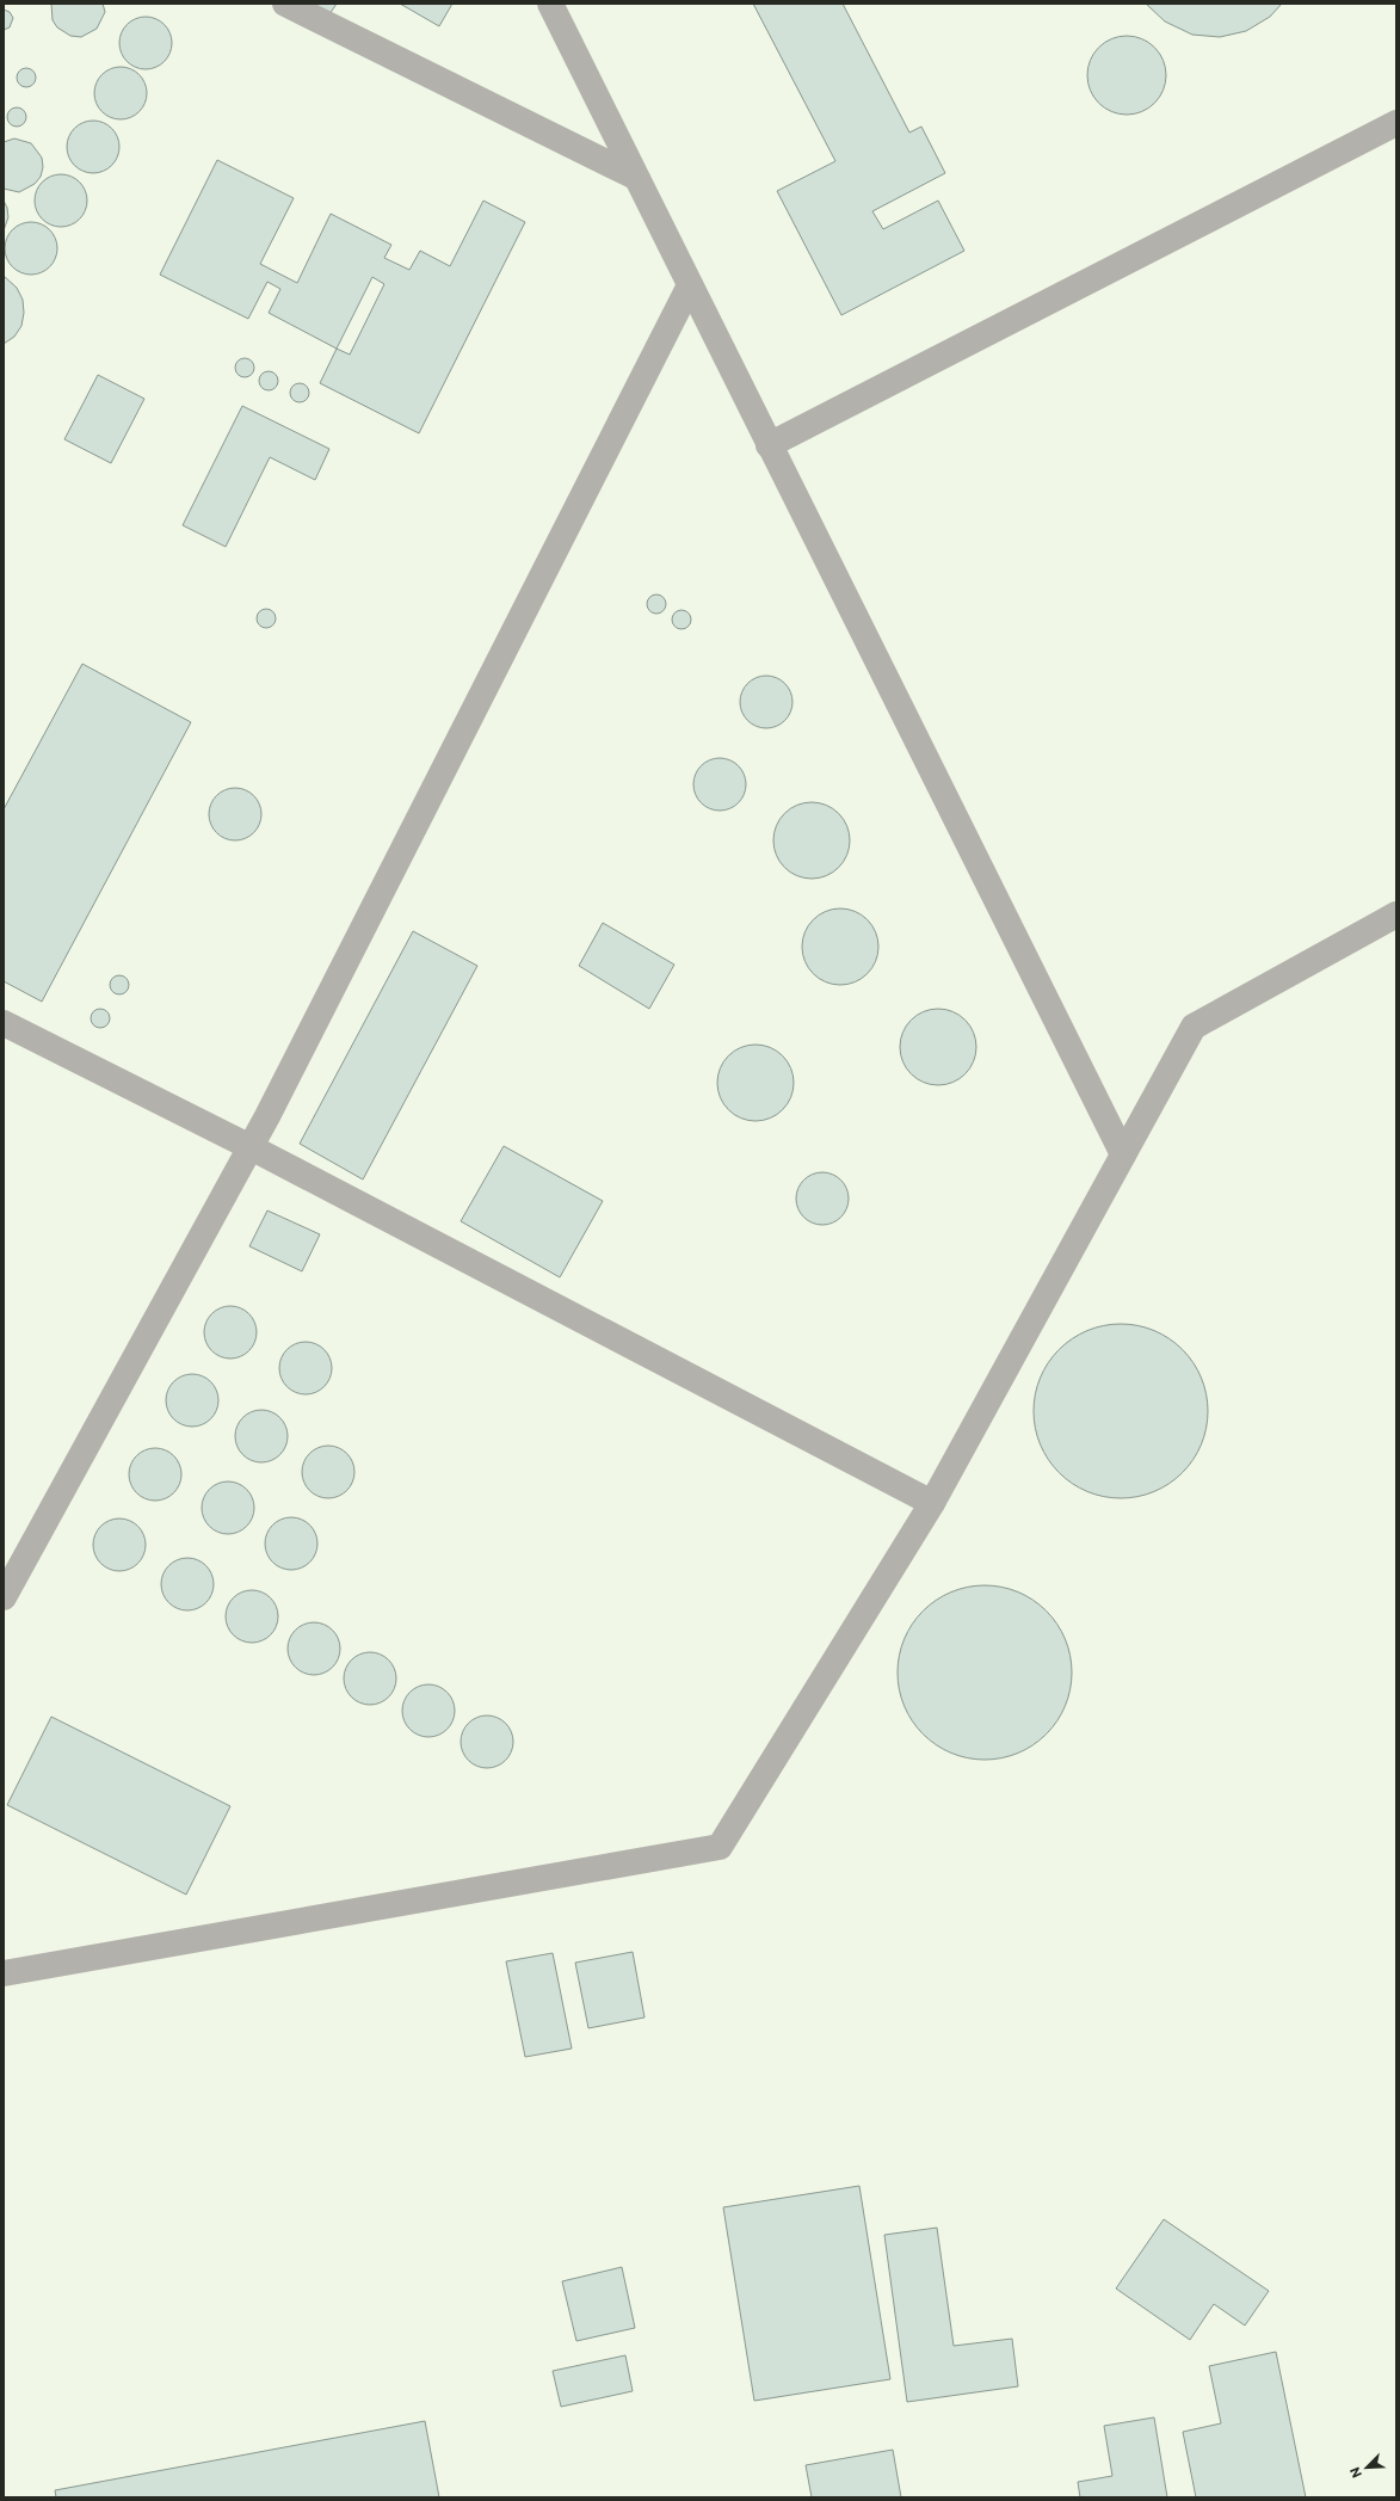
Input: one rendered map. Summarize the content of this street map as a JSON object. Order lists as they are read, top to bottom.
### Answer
{
  "north": "bottom left"
}
